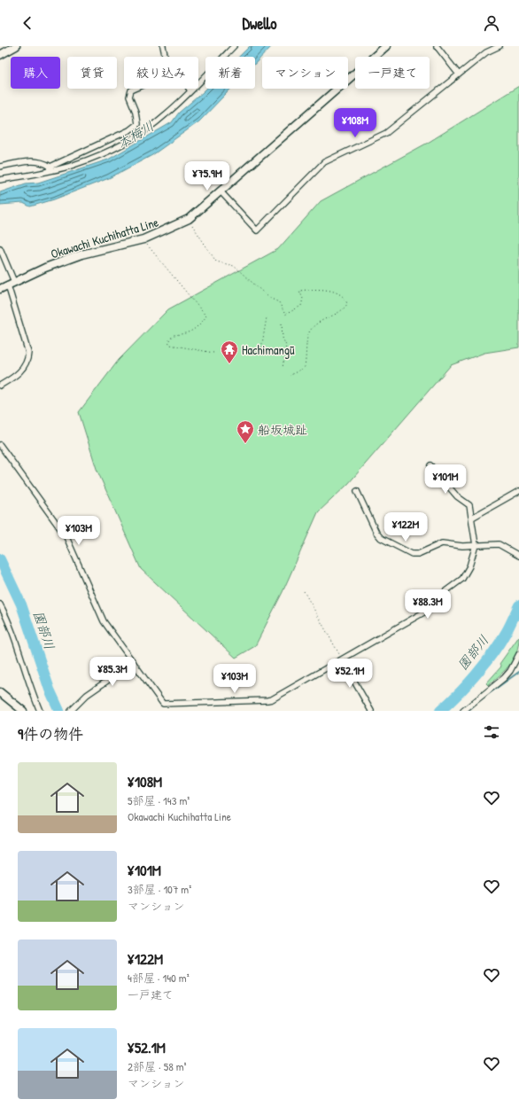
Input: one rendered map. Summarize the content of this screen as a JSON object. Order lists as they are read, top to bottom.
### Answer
{
  "streets": {
    "main road": ["Okawachi Kuchihatta Line"]
  },
  "water": ["本梅川", "園部川"],
  "places": {
    "temple": ["Hachimangū"],
    "place": ["船坂城趾"]
  },
  "page": {
    "header": "Dwello",
    "chip": [
      "購入",
      "賃貸",
      "絞り込み",
      "新着",
      "マンション",
      "一戸建て"
    ],
    "price": [
      "¥108M",
      "¥75.9M",
      "¥101M",
      "¥122M",
      "¥103M",
      "¥88.3M",
      "¥85.3M",
      "¥52.1M",
      "¥103M"
    ],
    "heading": "9件の物件",
    "list": [
      {
        "name": "¥108M",
        "note": "5部屋 · 143 m² · Okawachi Kuchihatta Line"
      },
      {
        "name": "¥101M",
        "note": "3部屋 · 107 m² · マンション"
      },
      {
        "name": "¥122M",
        "note": "4部屋 · 140 m² · 一戸建て"
      },
      {
        "name": "¥52.1M",
        "note": "2部屋 · 58 m² · マンション"
      }
    ]
  }
}
